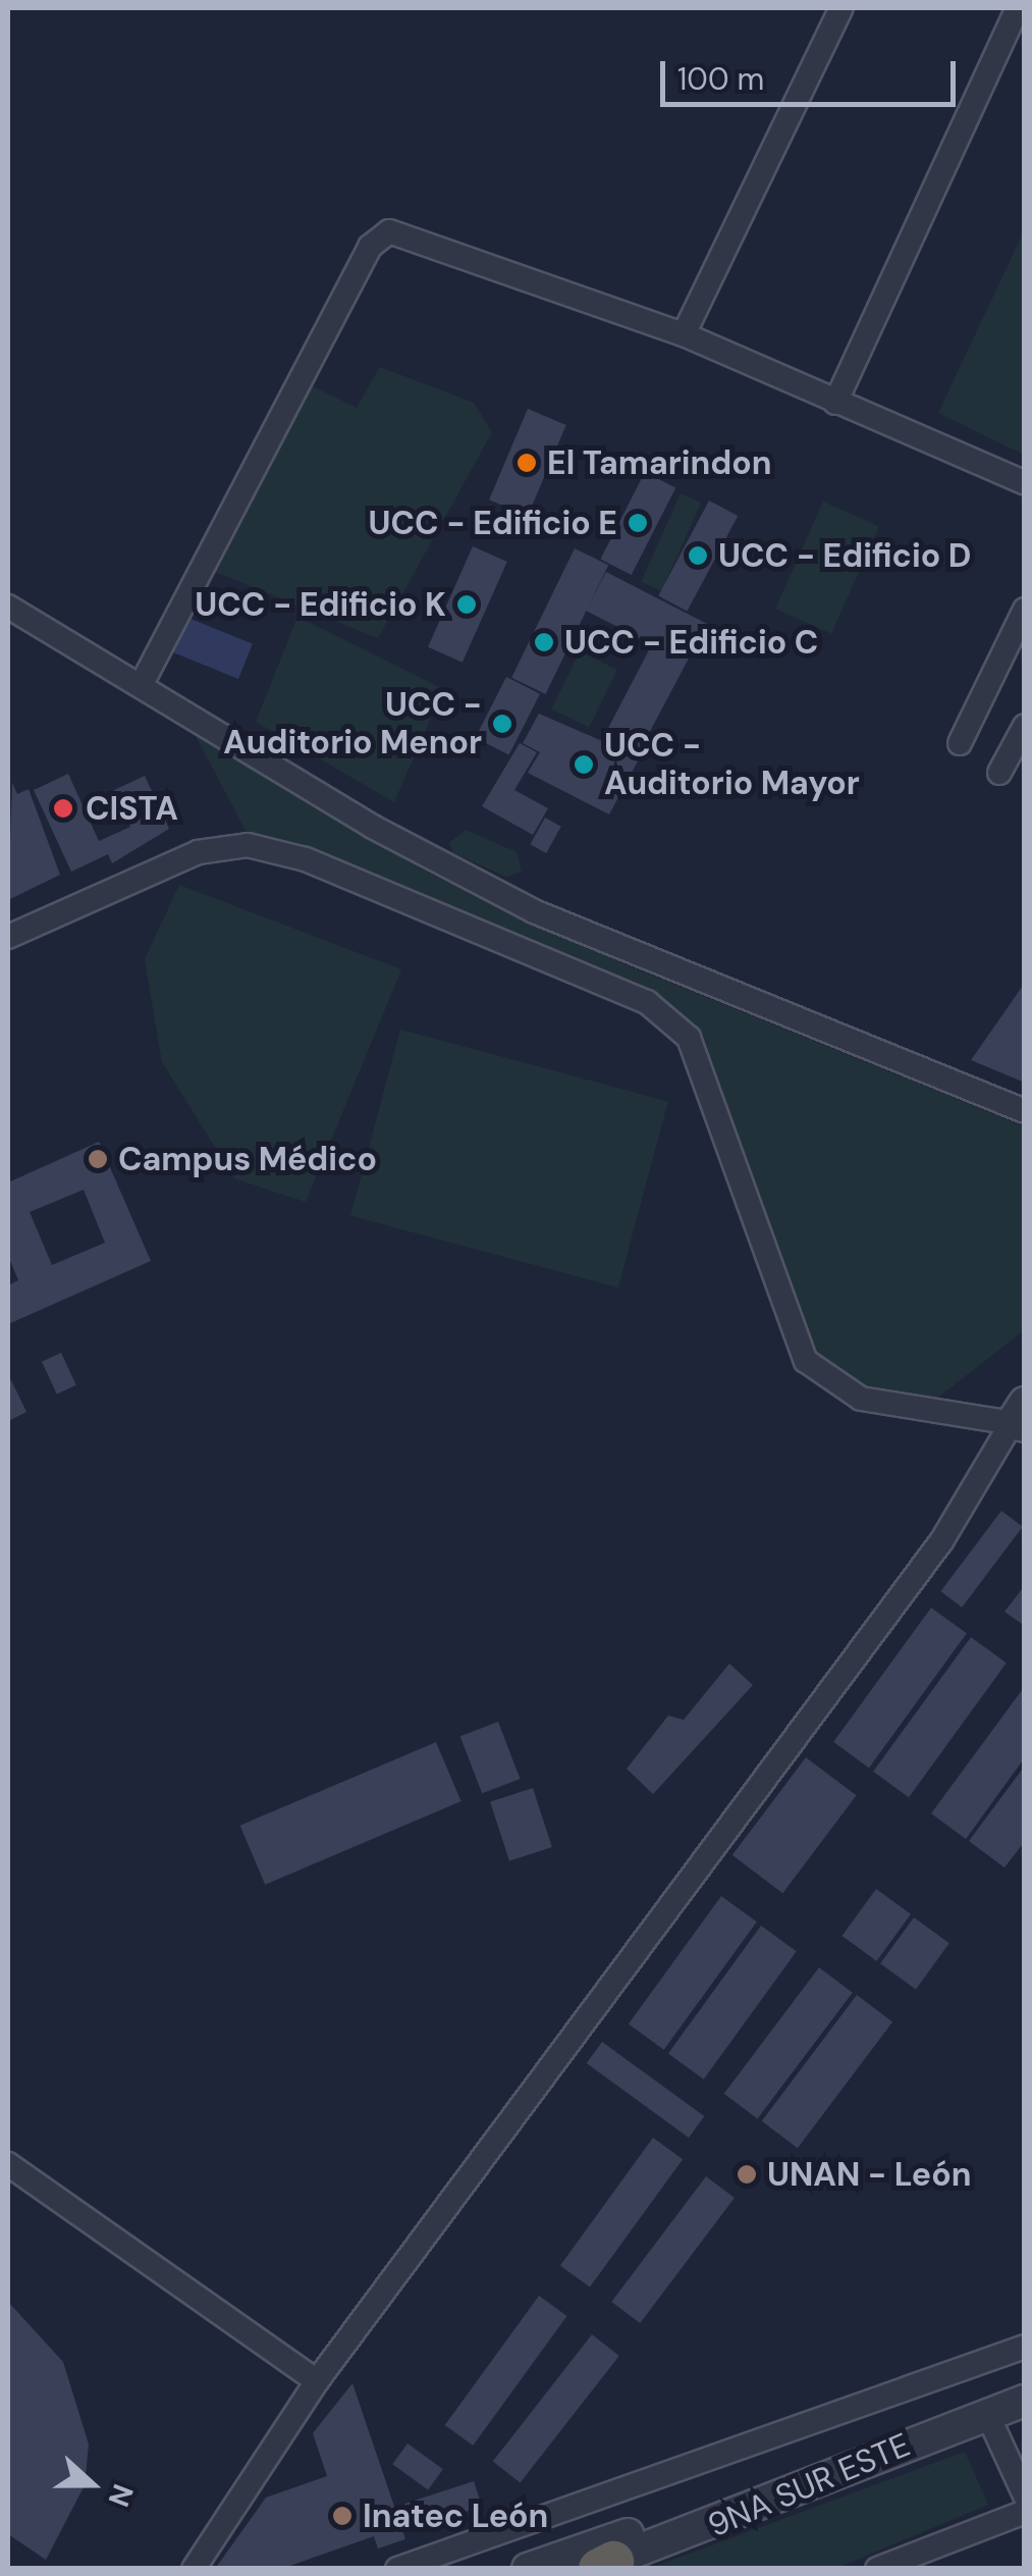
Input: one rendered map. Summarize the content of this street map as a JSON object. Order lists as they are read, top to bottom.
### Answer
{
  "streets": {
    "street": ["9NA SUR ESTE"]
  },
  "places": [
    "El Tamarindon",
    "UCC - Edificio E",
    "UCC - Edificio D",
    "UCC - Edificio K",
    "UCC - Edificio C",
    "UCC - Auditorio Menor",
    "UCC - Auditorio Mayor",
    "CISTA",
    "Campus Médico",
    "UNAN - León",
    "Inatec León"
  ],
  "scale_bar": "100 m",
  "north": "right"
}
